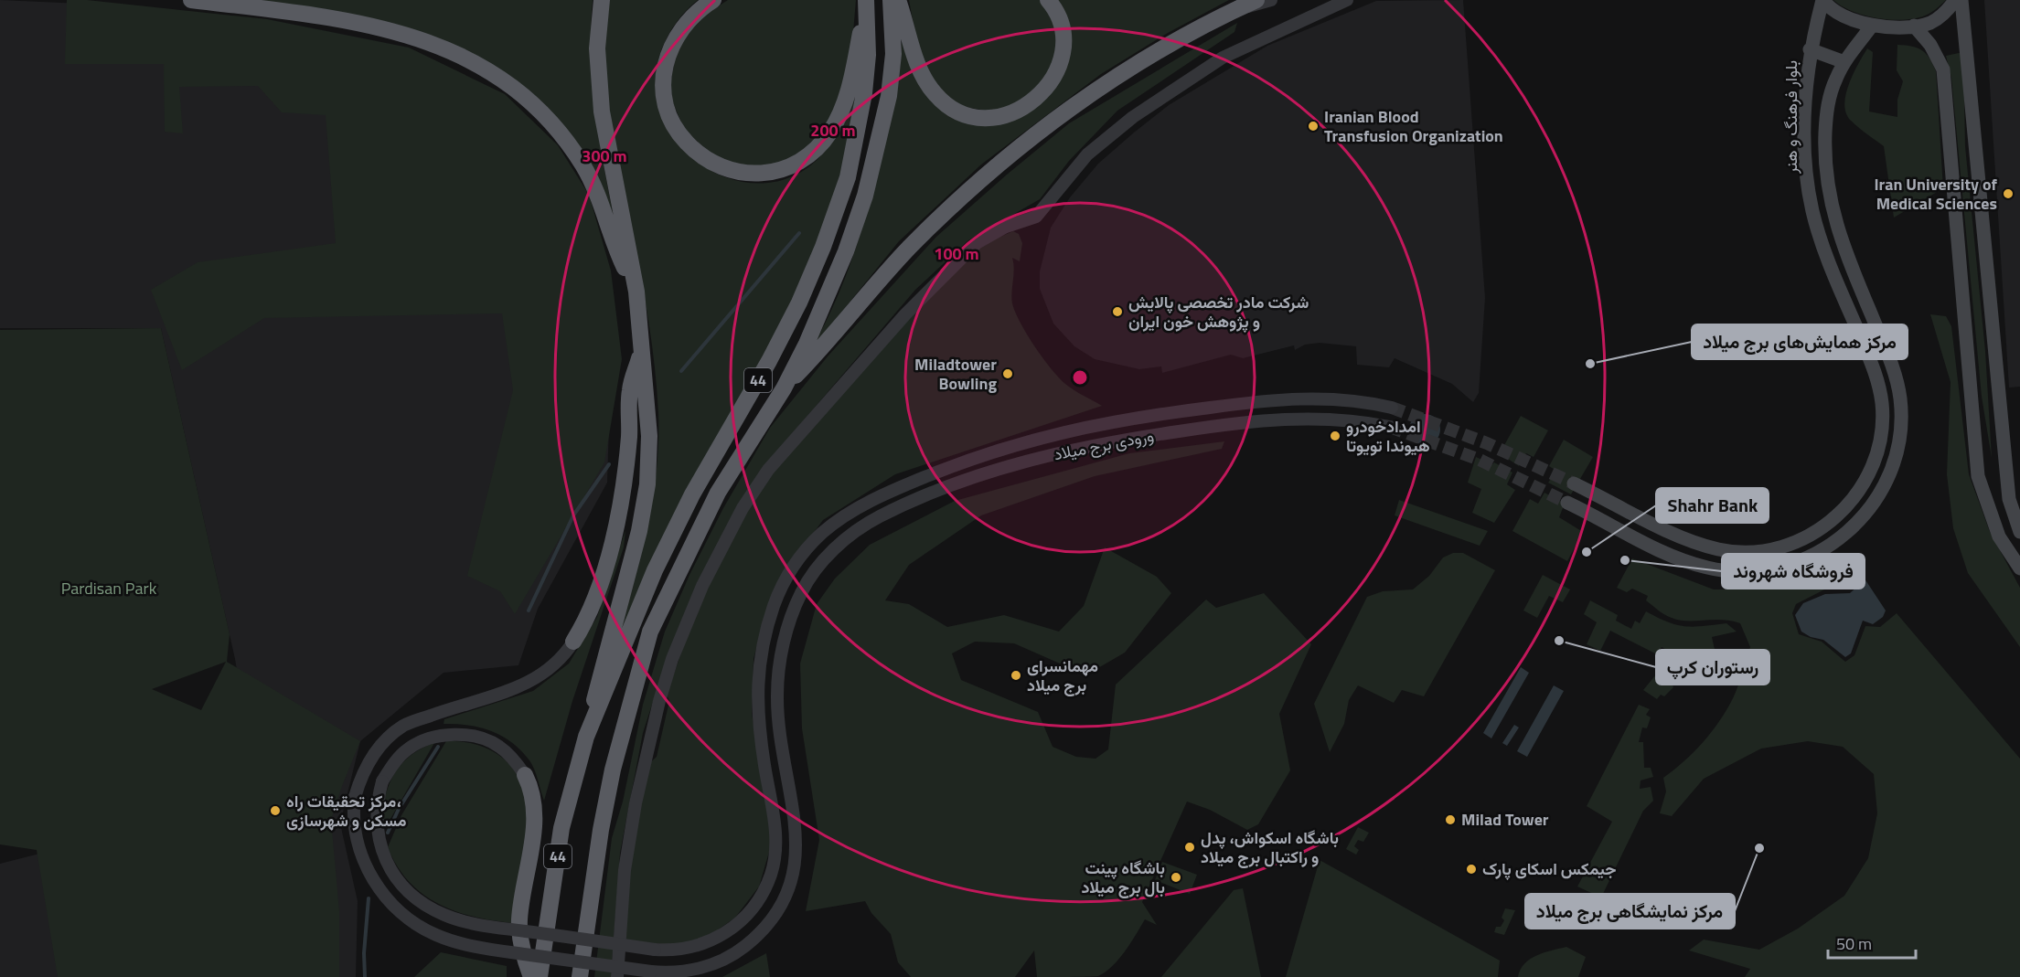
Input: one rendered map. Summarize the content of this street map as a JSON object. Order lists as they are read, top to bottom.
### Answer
{
  "streets": {
    "highway": ["44"],
    "main road": ["بلوار فرهنگ و هنر"],
    "street": ["ورودی برج میلاد"]
  },
  "parks": ["Pardisan Park"],
  "places": [
    "Iranian Blood Transfusion Organization",
    "Iran University of Medical Sciences",
    "شرکت مادر تخصصی پالایش و پژوهش خون ایران",
    "مرکز همایش‌های برج میلاد",
    "Miladtower Bowling",
    "امدادخودرو هیوندا تویوتا",
    "Shahr Bank",
    "فروشگاه شهروند",
    "رستوران کرپ",
    "مهمانسرای برج میلاد",
    "مرکز تحقیقات راه، مسکن و شهرسازی",
    "Milad Tower",
    "باشگاه اسکواش، پدل و راکتبال برج میلاد",
    "مرکز نمایشگاهی برج میلاد",
    "جیمکس اسکای پارک",
    "باشگاه پینت بال برج میلاد"
  ],
  "scale_bar": "50 m",
  "rings": ["200 m", "300 m", "100 m"]
}
